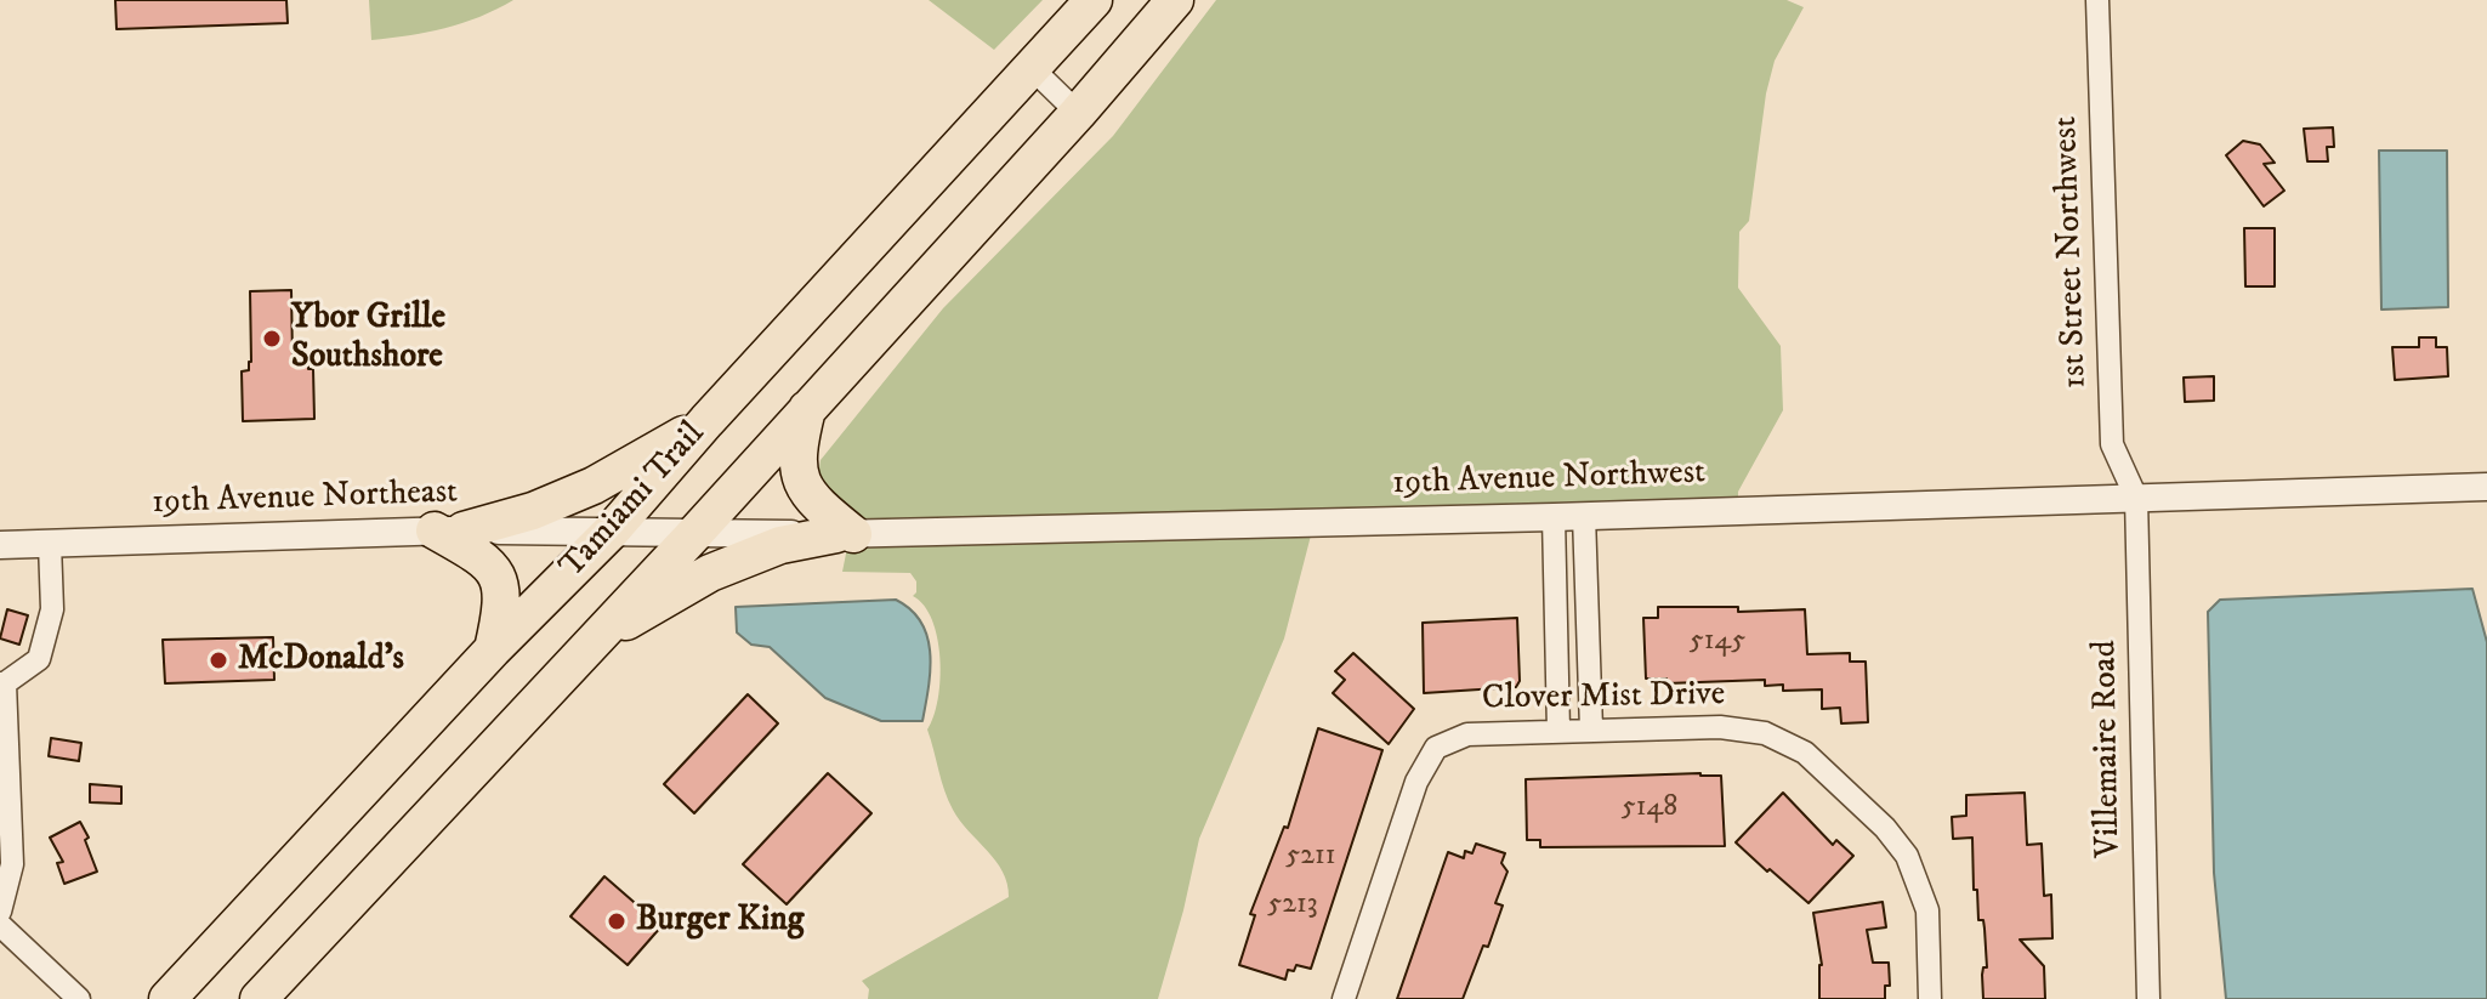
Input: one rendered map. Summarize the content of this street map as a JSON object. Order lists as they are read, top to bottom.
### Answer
{
  "streets": {
    "main road": ["Tamiami Trail"],
    "street": [
      "1st Street Northwest",
      "19th Avenue Northwest",
      "19th Avenue Northeast",
      "Clover Mist Drive",
      "Villemaire Road"
    ]
  },
  "crossings": [
    ["1st Street Northwest", "19th Avenue Northwest"],
    ["1st Street Northwest", "Villemaire Road"],
    ["19th Avenue Northwest", "19th Avenue Northeast"],
    ["19th Avenue Northwest", "Tamiami Trail"],
    ["19th Avenue Northwest", "Villemaire Road"],
    ["19th Avenue Northeast", "Tamiami Trail"]
  ],
  "places": ["Ybor Grille Southshore", "McDonald's", "Burger King"],
  "house_numbers": [
    "5145",
    "5148",
    "5211",
    "5213"
  ]
}
